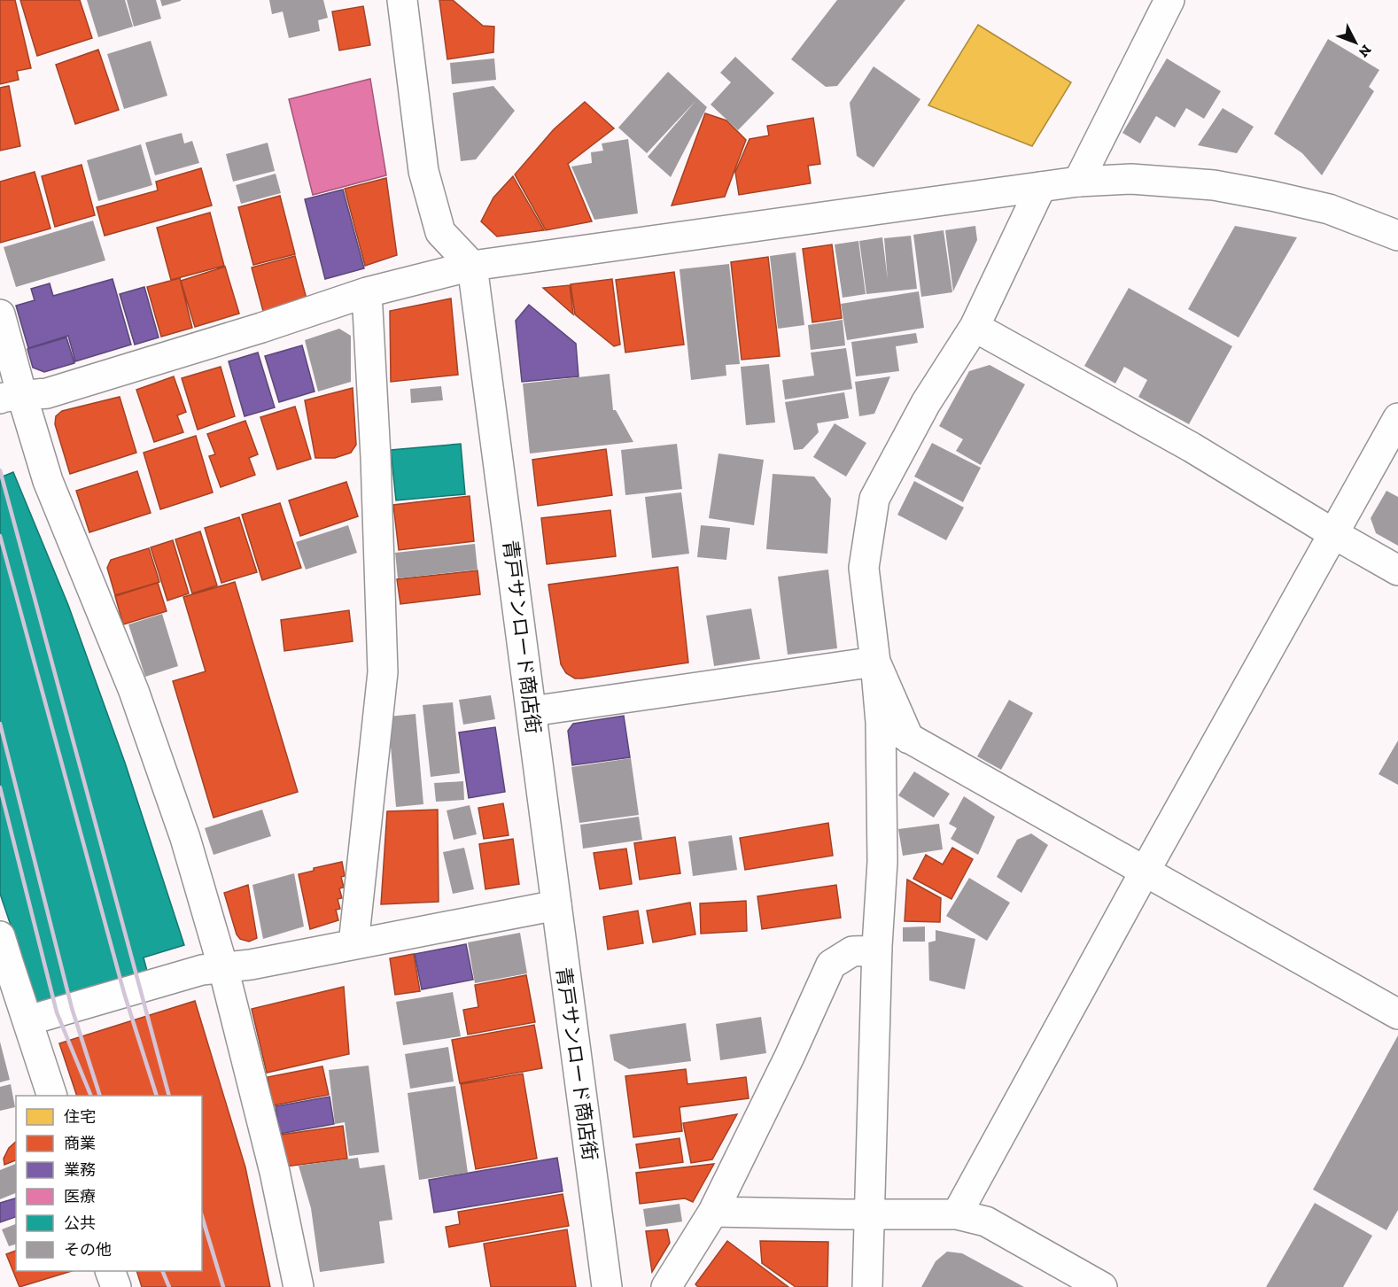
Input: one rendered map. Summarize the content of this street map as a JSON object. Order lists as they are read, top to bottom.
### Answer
{
  "streets": {
    "street": ["青戸サンロード商店街"]
  },
  "legend": [
    "住宅",
    "商業",
    "業務",
    "医療",
    "公共",
    "その他"
  ],
  "north": "bottom right"
}
